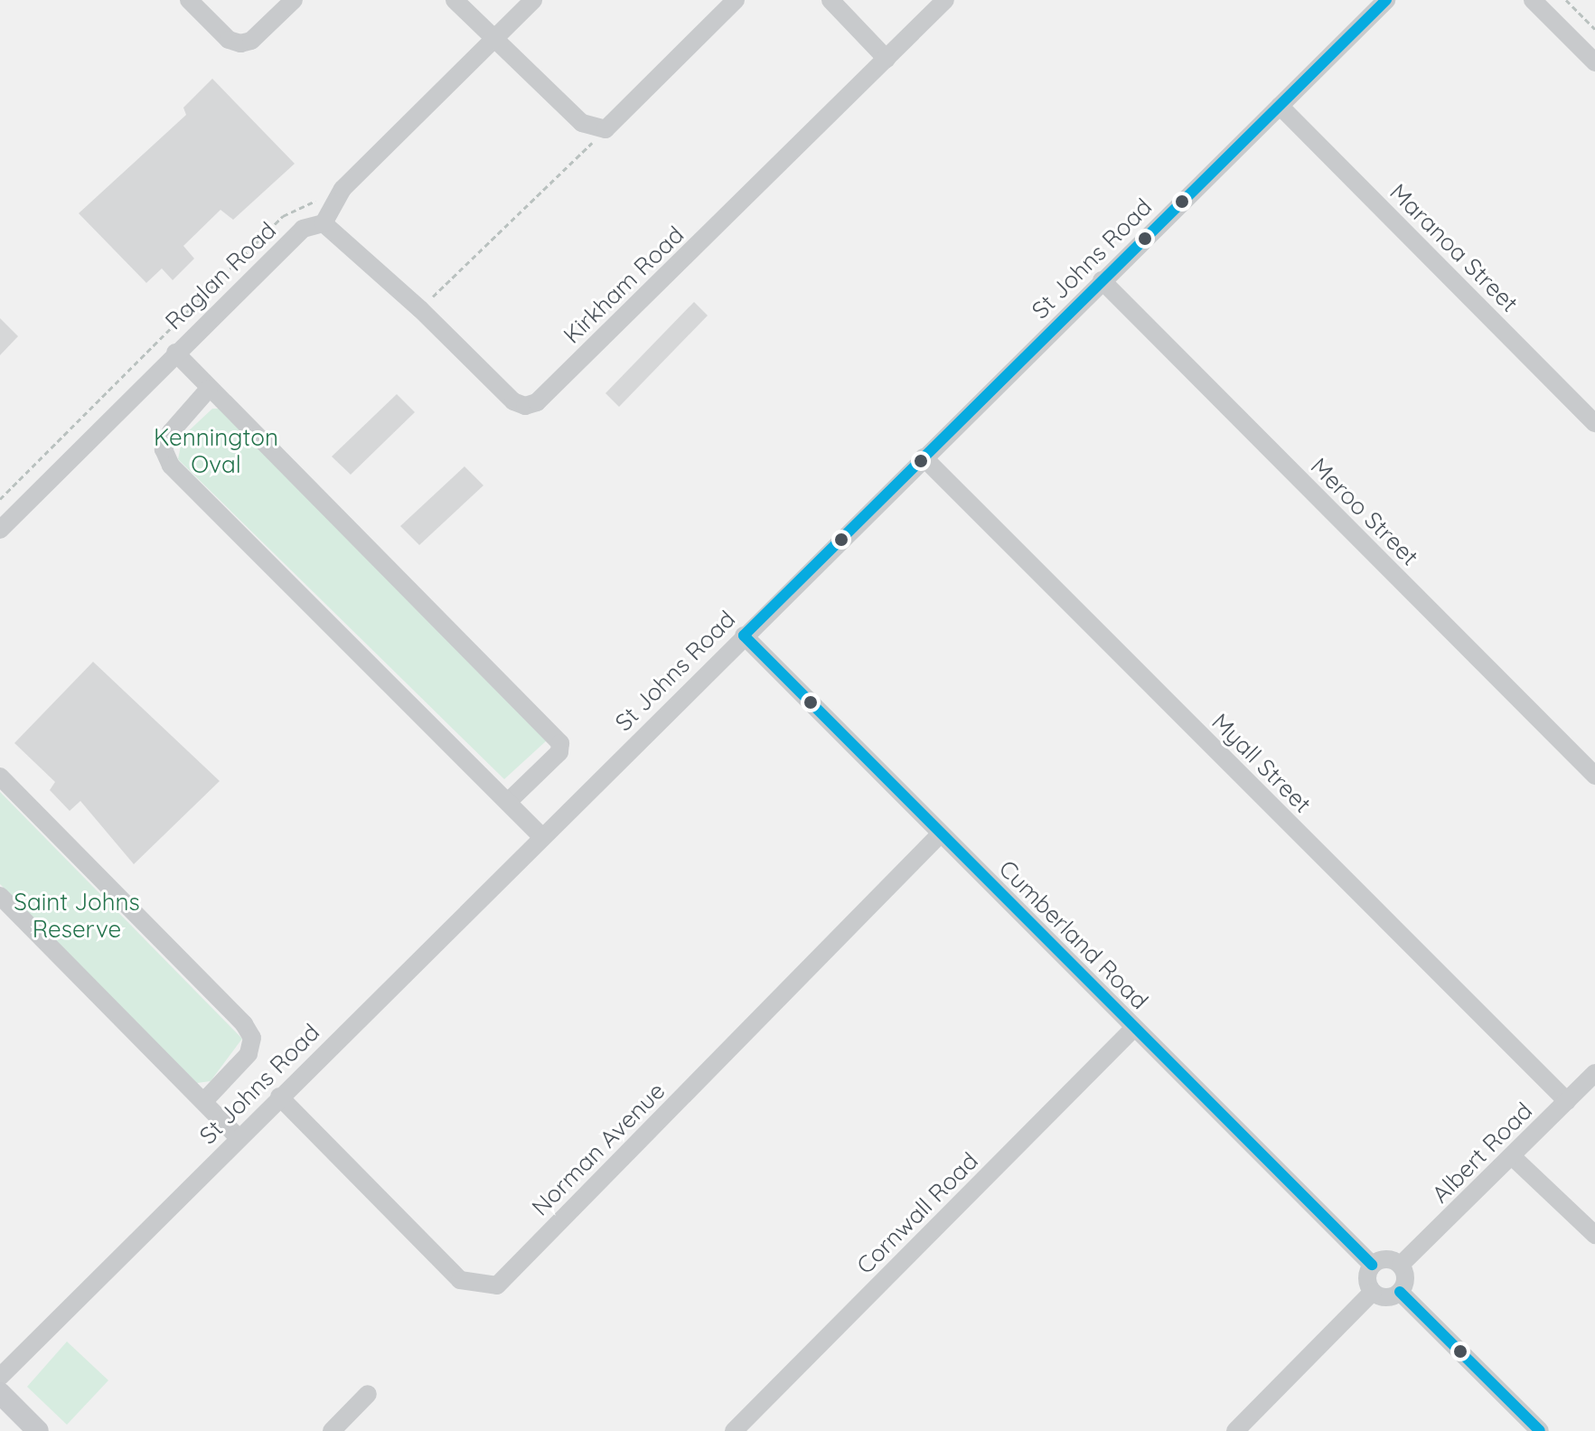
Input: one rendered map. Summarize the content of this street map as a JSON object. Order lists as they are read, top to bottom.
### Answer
{
  "streets": {
    "street": [
      "Maranoa Street",
      "St Johns Road",
      "Raglan Road",
      "Kirkham Road",
      "Meroo Street",
      "Myall Street",
      "Cumberland Road",
      "Norman Avenue",
      "Albert Road",
      "Cornwall Road"
    ]
  },
  "crossings": [
    ["Maranoa Street", "St Johns Road"],
    ["St Johns Road", "Meroo Street"],
    ["St Johns Road", "Myall Street"],
    ["St Johns Road", "Cumberland Road"],
    ["St Johns Road", "Norman Avenue"],
    ["Raglan Road", "Kirkham Road"],
    ["Myall Street", "Albert Road"],
    ["Cumberland Road", "Norman Avenue"],
    ["Cumberland Road", "Albert Road"],
    ["Cumberland Road", "Cornwall Road"]
  ],
  "parks": ["Kennington Oval", "Saint Johns Reserve"]
}
